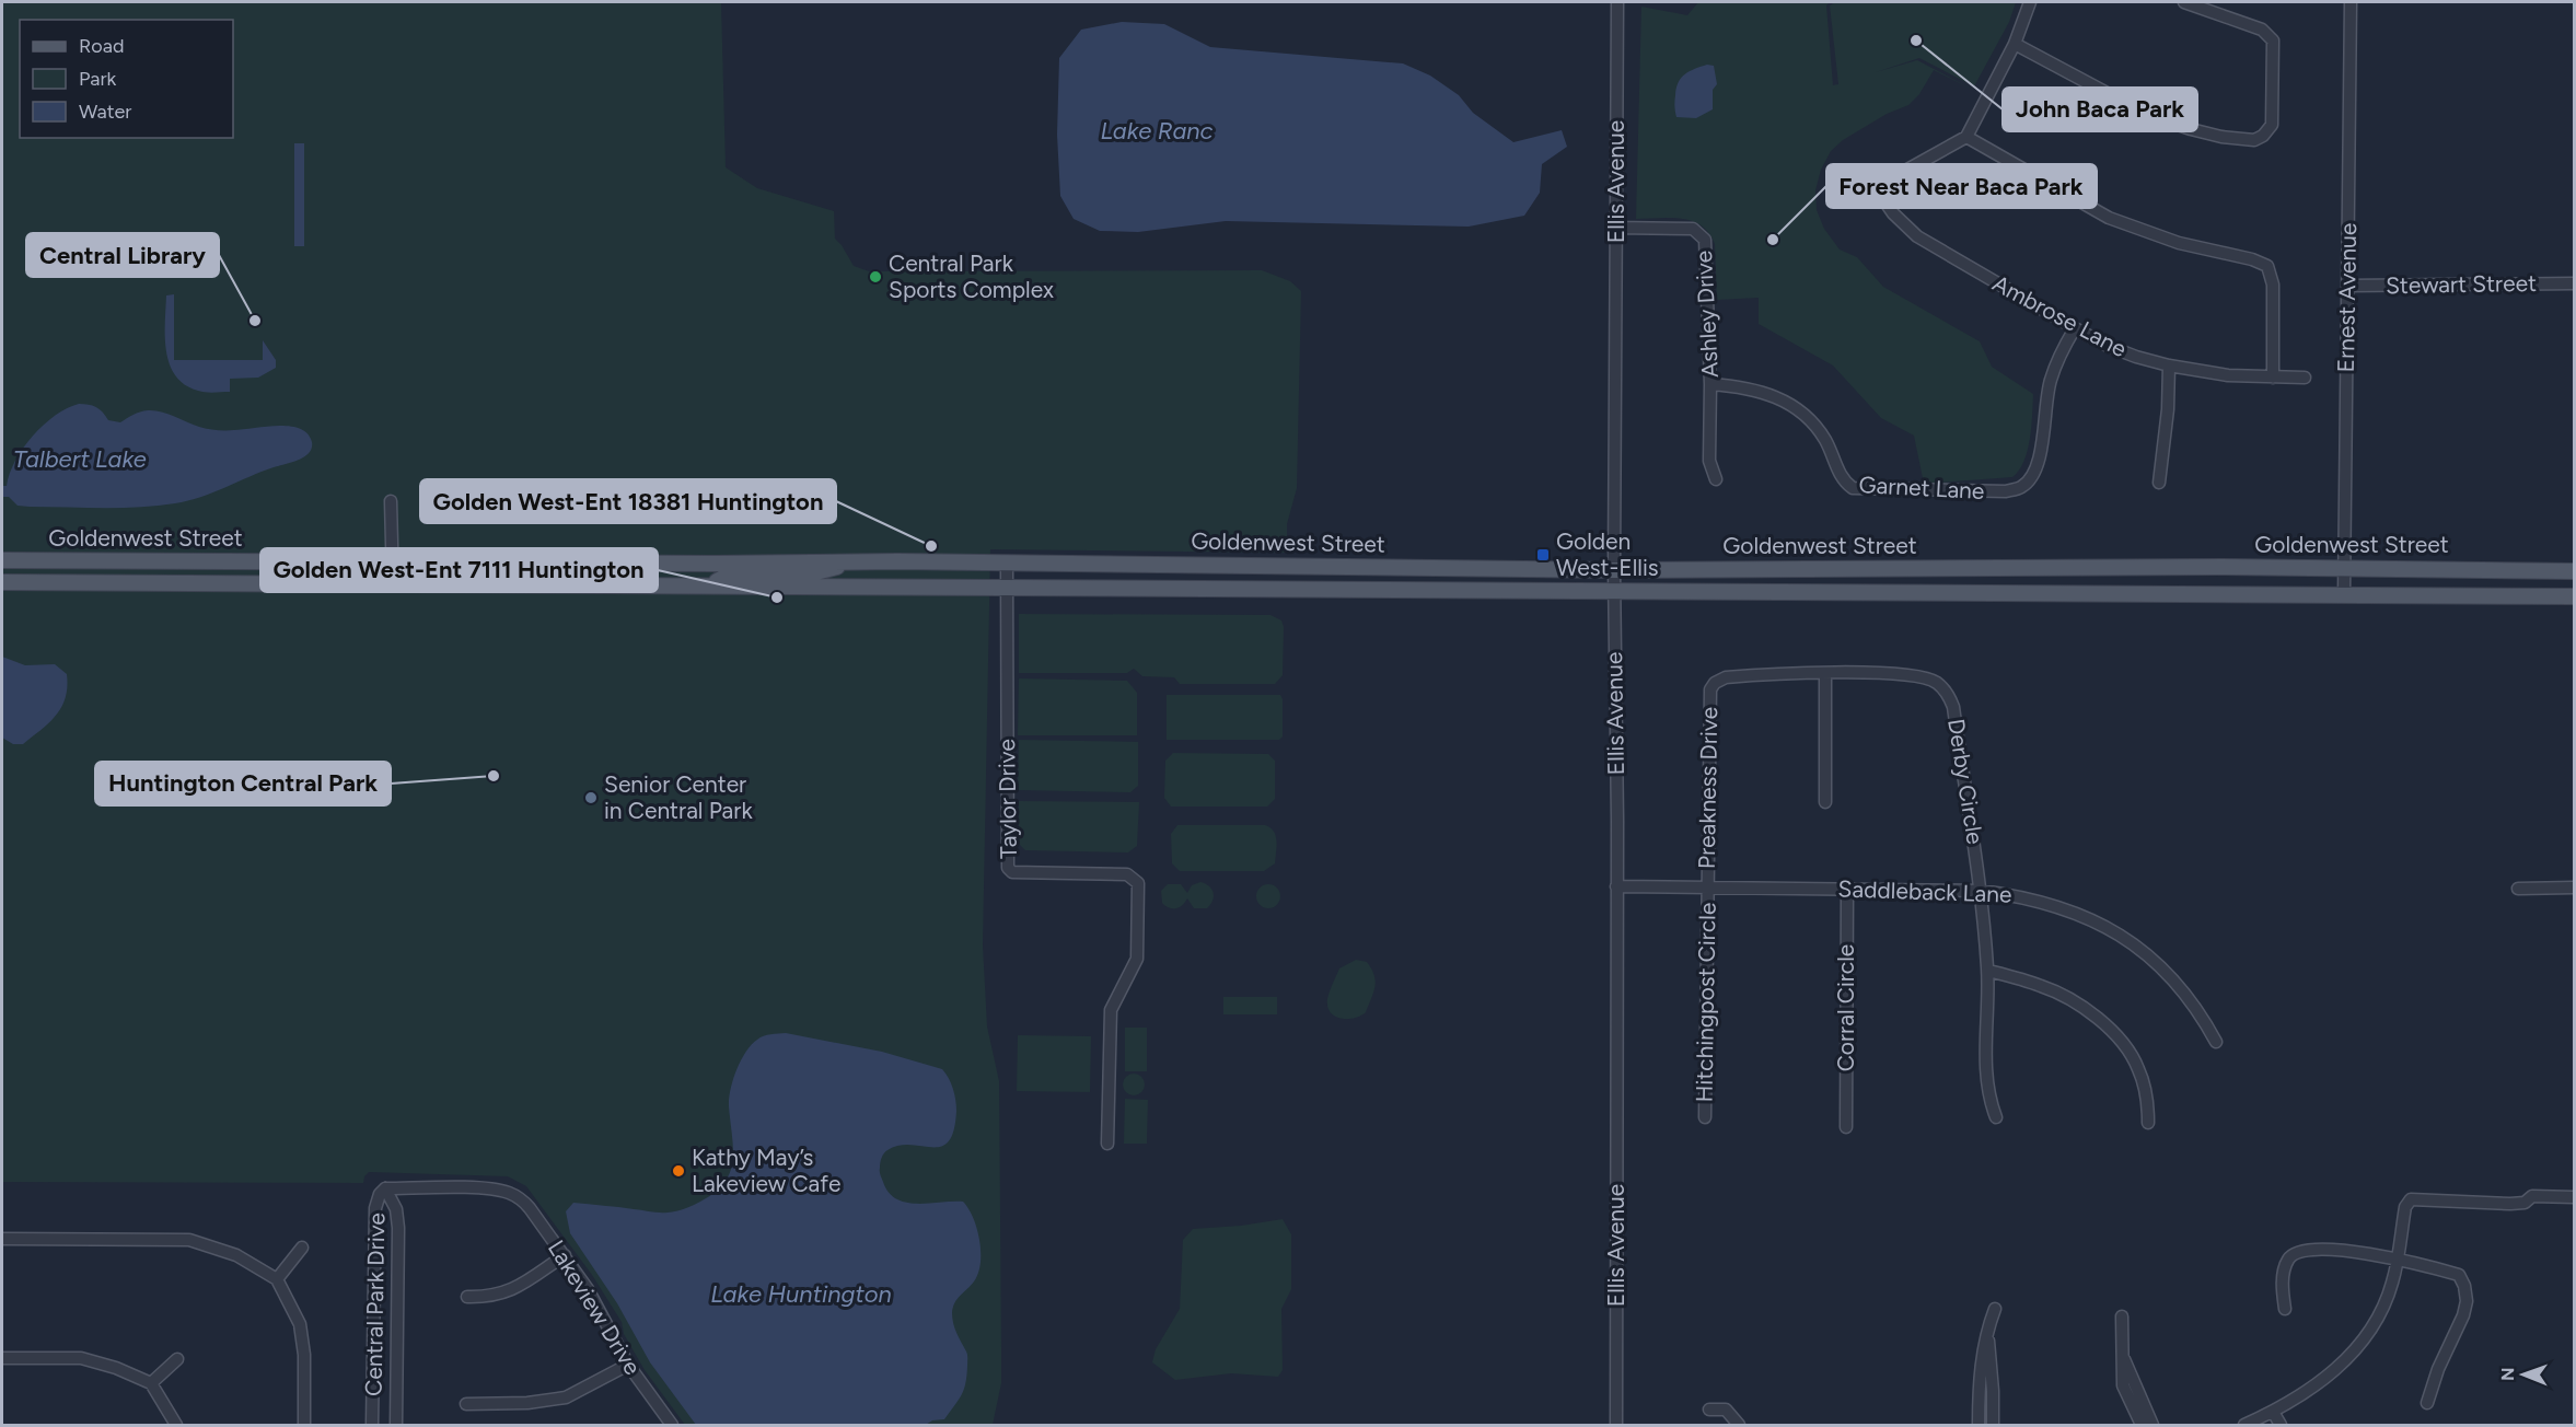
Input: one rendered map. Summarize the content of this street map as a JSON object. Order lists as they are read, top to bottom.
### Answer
{
  "streets": {
    "main road": ["Goldenwest Street"],
    "street": [
      "Ellis Avenue",
      "Stewart Street",
      "Ernest Avenue",
      "Ashley Drive",
      "Ambrose Lane",
      "Garnet Lane",
      "Derby Circle",
      "Preakness Drive",
      "Taylor Drive",
      "Saddleback Lane",
      "Hitchingpost Circle",
      "Corral Circle",
      "Central Park Drive",
      "Lakeview Drive"
    ]
  },
  "crossings": [
    ["Ellis Avenue", "Ashley Drive"],
    ["Ellis Avenue", "Goldenwest Street"],
    ["Ellis Avenue", "Saddleback Lane"],
    ["Stewart Street", "Ernest Avenue"],
    ["Ernest Avenue", "Goldenwest Street"],
    ["Ashley Drive", "Garnet Lane"],
    ["Ambrose Lane", "Garnet Lane"],
    ["Goldenwest Street", "Taylor Drive"],
    ["Derby Circle", "Preakness Drive"],
    ["Derby Circle", "Saddleback Lane"],
    ["Preakness Drive", "Saddleback Lane"],
    ["Preakness Drive", "Hitchingpost Circle"],
    ["Saddleback Lane", "Hitchingpost Circle"],
    ["Saddleback Lane", "Corral Circle"]
  ],
  "water": ["Lake Ranc", "Talbert Lake", "Lake Huntington"],
  "places": {
    "other": [
      "John Baca Park",
      "Forest Near Baca Park",
      "Central Park Sports Complex",
      "Central Library",
      "Golden West-Ent 18381 Huntington",
      "Golden West-Ent 7111 Huntington",
      "Huntington Central Park",
      "Senior Center in Central Park",
      "Kathy May’s Lakeview Cafe"
    ],
    "transit": ["Golden West-Ellis"]
  },
  "legend": ["Road", "Park", "Water"],
  "north": "left"
}
